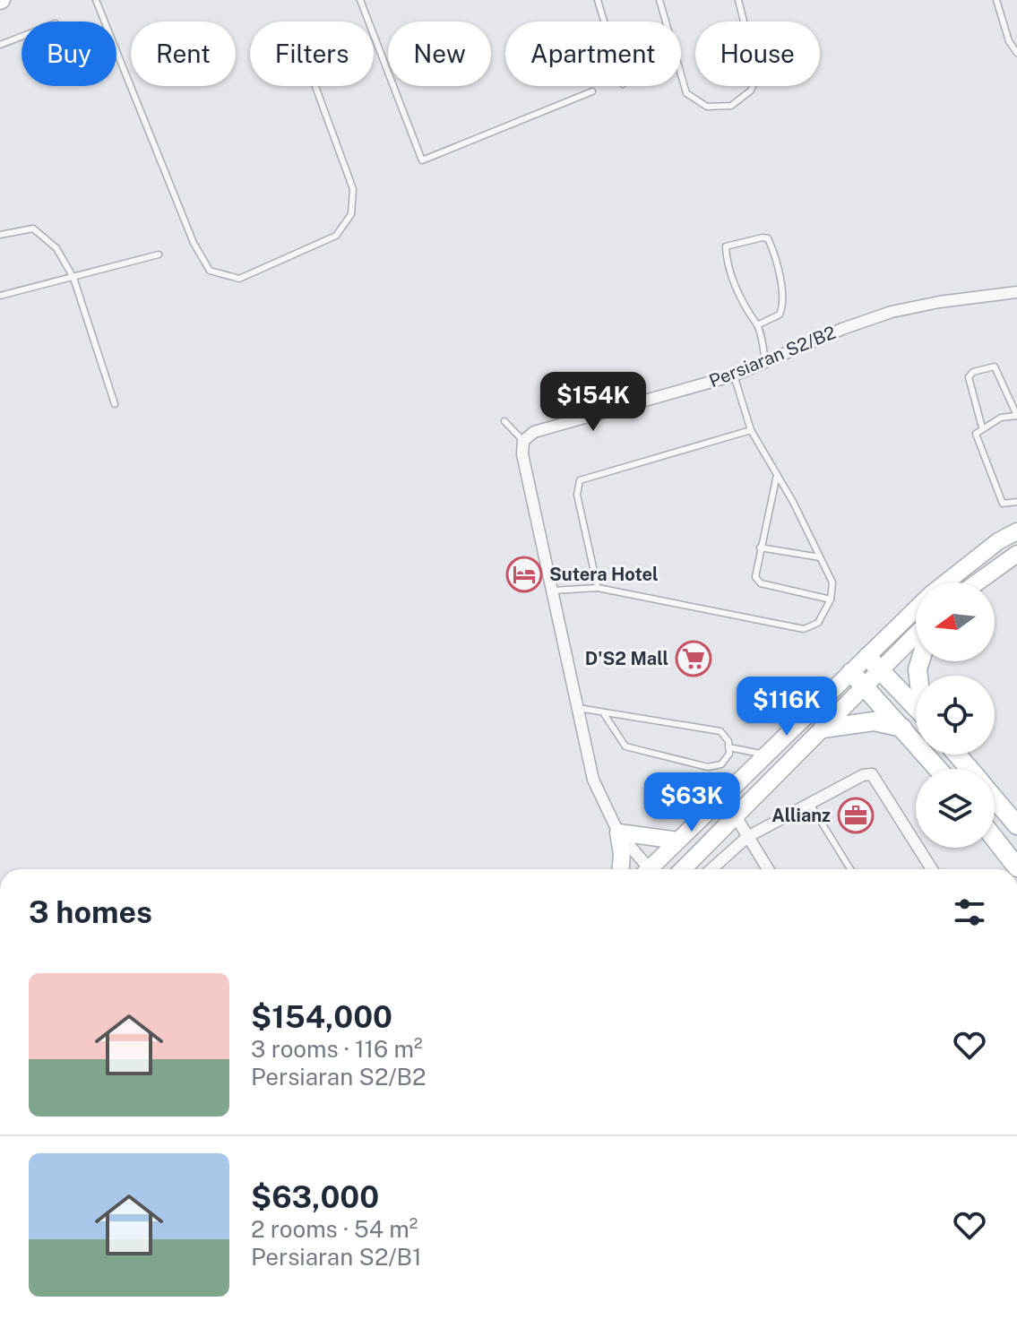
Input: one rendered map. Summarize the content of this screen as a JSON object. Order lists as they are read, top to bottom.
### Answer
{
  "streets": {
    "street": ["Persiaran S2/B2"]
  },
  "places": {
    "hotel": ["Sutera Hotel"],
    "supermarket": ["D'S2 Mall"],
    "office": ["Allianz"]
  },
  "north": "left",
  "page": {
    "chip": [
      "Buy",
      "Rent",
      "Filters",
      "New",
      "Apartment",
      "House"
    ],
    "price": ["$154K", "$116K", "$63K"],
    "heading": "3 homes",
    "list": [
      {
        "name": "$154,000",
        "note": "3 rooms · 116 m² · Persiaran S2/B2"
      },
      {
        "name": "$63,000",
        "note": "2 rooms · 54 m² · Persiaran S2/B1"
      }
    ]
  }
}
